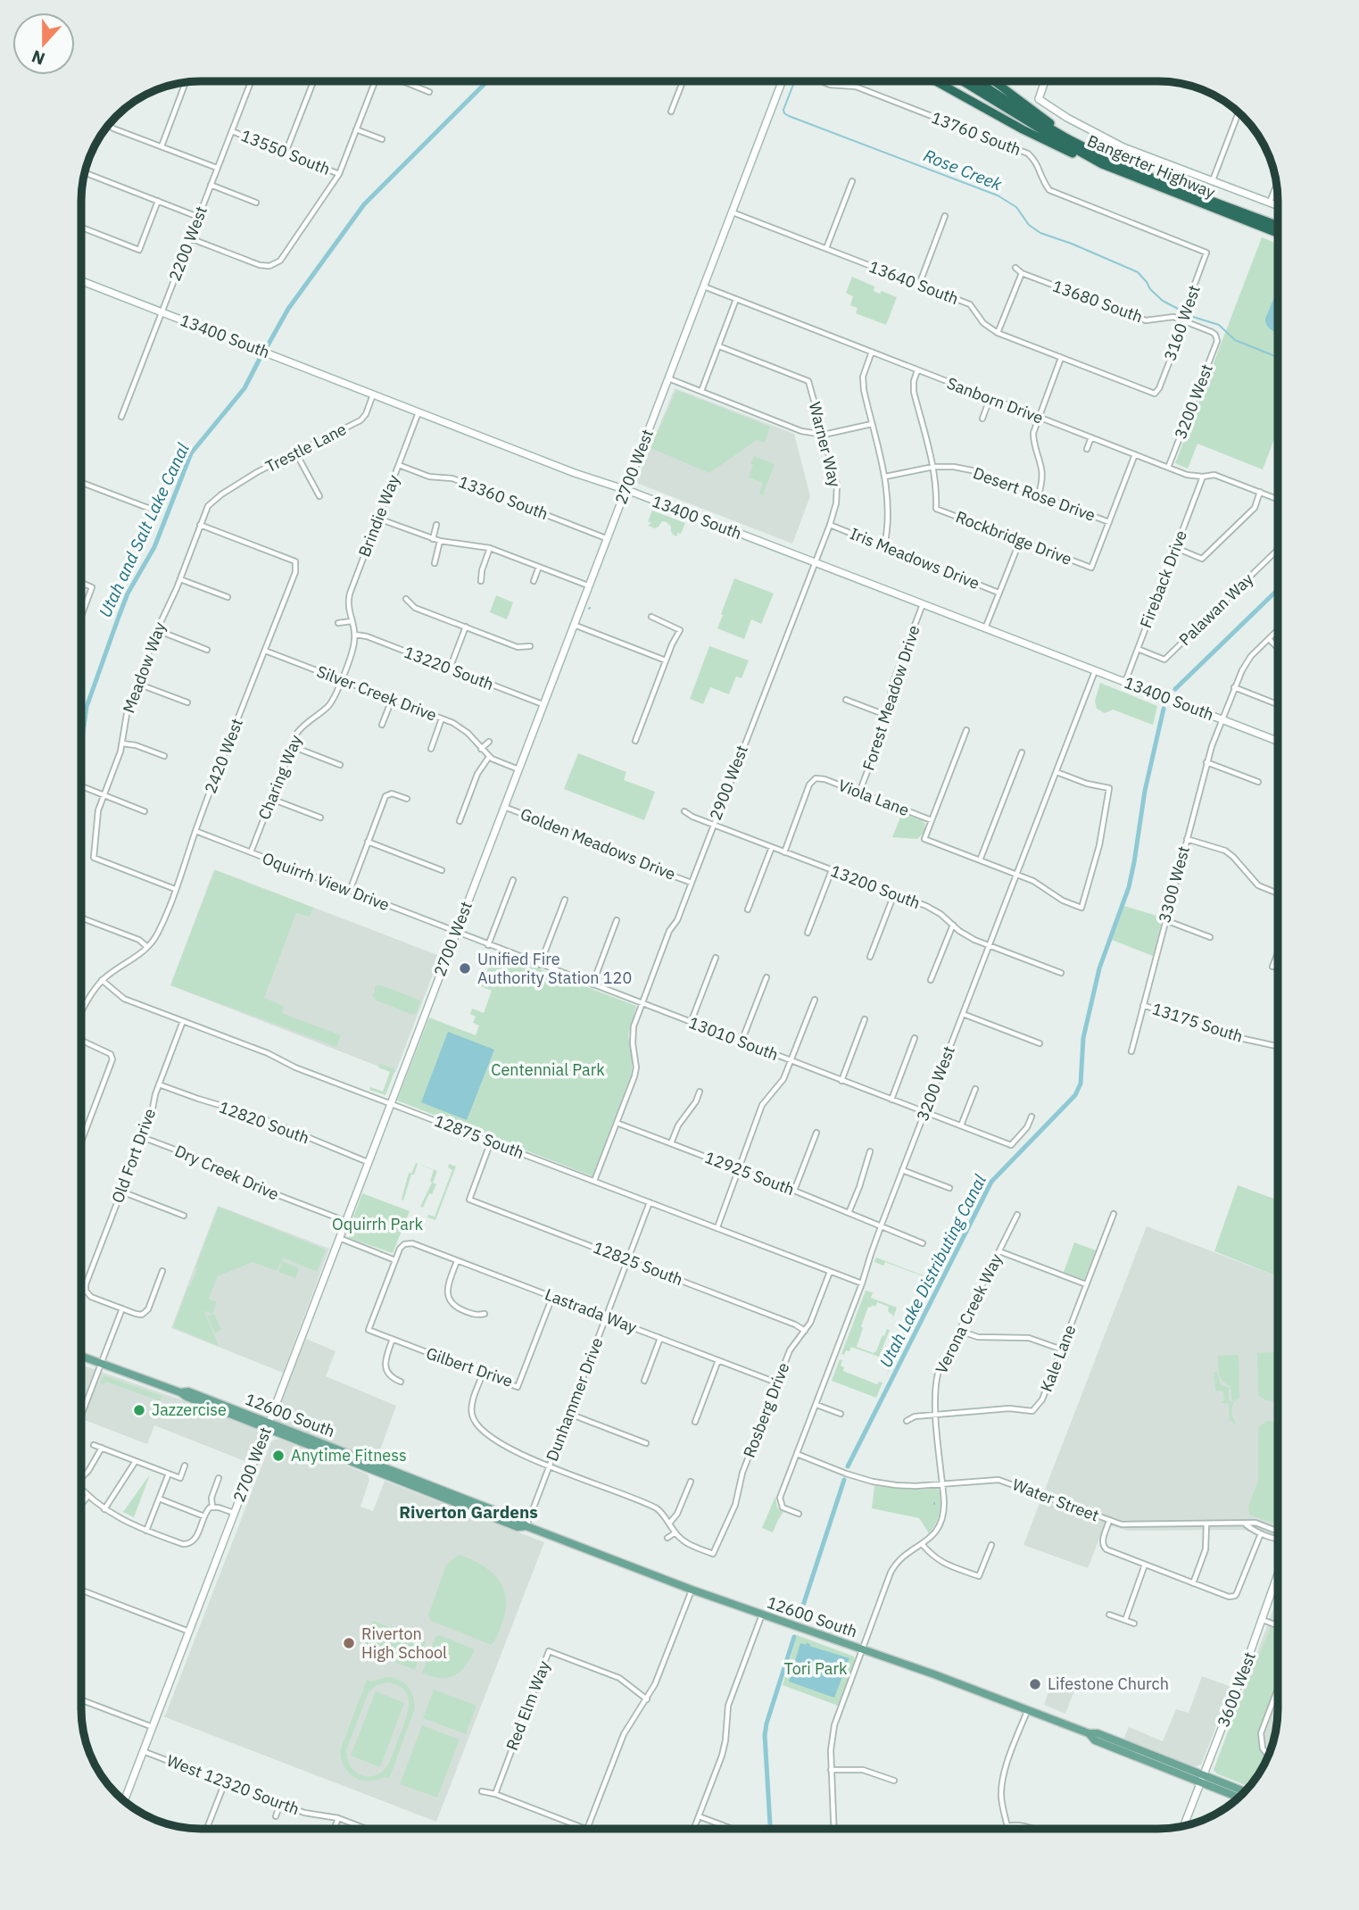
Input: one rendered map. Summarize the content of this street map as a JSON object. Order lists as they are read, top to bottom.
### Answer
{
  "streets": {
    "highway": ["Bangerter Highway"],
    "main road": [
      "13400 South",
      "2700 West",
      "12600 South",
      "3600 West"
    ],
    "street": [
      "13760 South",
      "13550 South",
      "2200 West",
      "13640 South",
      "13680 South",
      "3160 West",
      "Sanborn Drive",
      "3200 West",
      "Warner Way",
      "Trestle Lane",
      "Desert Rose Drive",
      "13360 South",
      "Brindie Way",
      "Rockbridge Drive",
      "Iris Meadows Drive",
      "Fireback Drive",
      "Palawan Way",
      "Meadow Way",
      "13220 South",
      "Silver Creek Drive",
      "Forest Meadow Drive",
      "2420 West",
      "Charing Way",
      "2900 West",
      "Viola Lane",
      "Golden Meadows Drive",
      "Oquirrh View Drive",
      "3300 West",
      "13200 South",
      "13175 South",
      "13010 South",
      "12820 South",
      "12875 South",
      "Old Fort Drive",
      "Dry Creek Drive",
      "12925 South",
      "12825 South",
      "Lastrada Way",
      "Verona Creek Way",
      "Kale Lane",
      "Gilbert Drive",
      "Dunhammer Drive",
      "Rosberg Drive",
      "Water Street",
      "Red Elm Way",
      "West 12320 Sourth"
    ]
  },
  "crossings": [
    ["13760 South", "3160 West"],
    ["13550 South", "2200 West"],
    ["2200 West", "13400 South"],
    ["13640 South", "3160 West"],
    ["13640 South", "2700 West"],
    ["13680 South", "3160 West"],
    ["13680 South", "3200 West"],
    ["13400 South", "3200 West"],
    ["13400 South", "Warner Way"],
    ["13400 South", "Trestle Lane"],
    ["13400 South", "2700 West"],
    ["13400 South", "Brindie Way"],
    ["13400 South", "Fireback Drive"],
    ["13400 South", "Forest Meadow Drive"],
    ["13400 South", "2900 West"],
    ["13400 South", "3300 West"],
    ["Sanborn Drive", "3200 West"],
    ["Sanborn Drive", "2700 West"],
    ["Sanborn Drive", "Fireback Drive"],
    ["3200 West", "13200 South"],
    ["3200 West", "13010 South"],
    ["3200 West", "12875 South"],
    ["3200 West", "12925 South"],
    ["3200 West", "Water Street"],
    ["Warner Way", "Iris Meadows Drive"],
    ["Warner Way", "2900 West"],
    ["Trestle Lane", "Meadow Way"],
    ["2700 West", "13360 South"],
    ["2700 West", "13220 South"],
    ["2700 West", "Silver Creek Drive"],
    ["2700 West", "Golden Meadows Drive"],
    ["2700 West", "Oquirrh View Drive"],
    ["2700 West", "13010 South"],
    ["2700 West", "12820 South"],
    ["2700 West", "12875 South"],
    ["2700 West", "Dry Creek Drive"],
    ["2700 West", "12600 South"],
    ["2700 West", "West 12320 Sourth"],
    ["Desert Rose Drive", "Rockbridge Drive"],
    ["13360 South", "Brindie Way"],
    ["Brindie Way", "13220 South"],
    ["Fireback Drive", "Palawan Way"],
    ["Meadow Way", "2420 West"],
    ["Silver Creek Drive", "2420 West"],
    ["Silver Creek Drive", "Charing Way"],
    ["Forest Meadow Drive", "Viola Lane"],
    ["2420 West", "Oquirrh View Drive"],
    ["Charing Way", "Oquirrh View Drive"],
    ["2900 West", "Golden Meadows Drive"],
    ["2900 West", "13200 South"],
    ["2900 West", "13010 South"],
    ["2900 West", "12875 South"],
    ["2900 West", "12925 South"],
    ["Viola Lane", "13200 South"],
    ["Oquirrh View Drive", "13010 South"],
    ["3300 West", "13175 South"],
    ["12820 South", "Old Fort Drive"],
    ["12875 South", "Old Fort Drive"],
    ["12875 South", "12825 South"],
    ["12875 South", "Dunhammer Drive"],
    ["12875 South", "Rosberg Drive"],
    ["Old Fort Drive", "Dry Creek Drive"],
    ["12825 South", "Dunhammer Drive"],
    ["12825 South", "Rosberg Drive"],
    ["Lastrada Way", "Gilbert Drive"],
    ["Lastrada Way", "Dunhammer Drive"],
    ["Lastrada Way", "Rosberg Drive"],
    ["Verona Creek Way", "Kale Lane"],
    ["Verona Creek Way", "12600 South"],
    ["Verona Creek Way", "Water Street"],
    ["Dunhammer Drive", "12600 South"],
    ["12600 South", "3600 West"]
  ],
  "districts": ["Riverton Gardens"],
  "water": ["Rose Creek", "Utah and Salt Lake Canal", "Utah Lake Distributing Canal"],
  "parks": ["Centennial Park", "Oquirrh Park", "Tori Park"],
  "places": [
    "Unified Fire Authority Station 120",
    "Jazzercise",
    "Anytime Fitness",
    "Riverton High School",
    "Lifestone Church"
  ],
  "north": "bottom"
}
